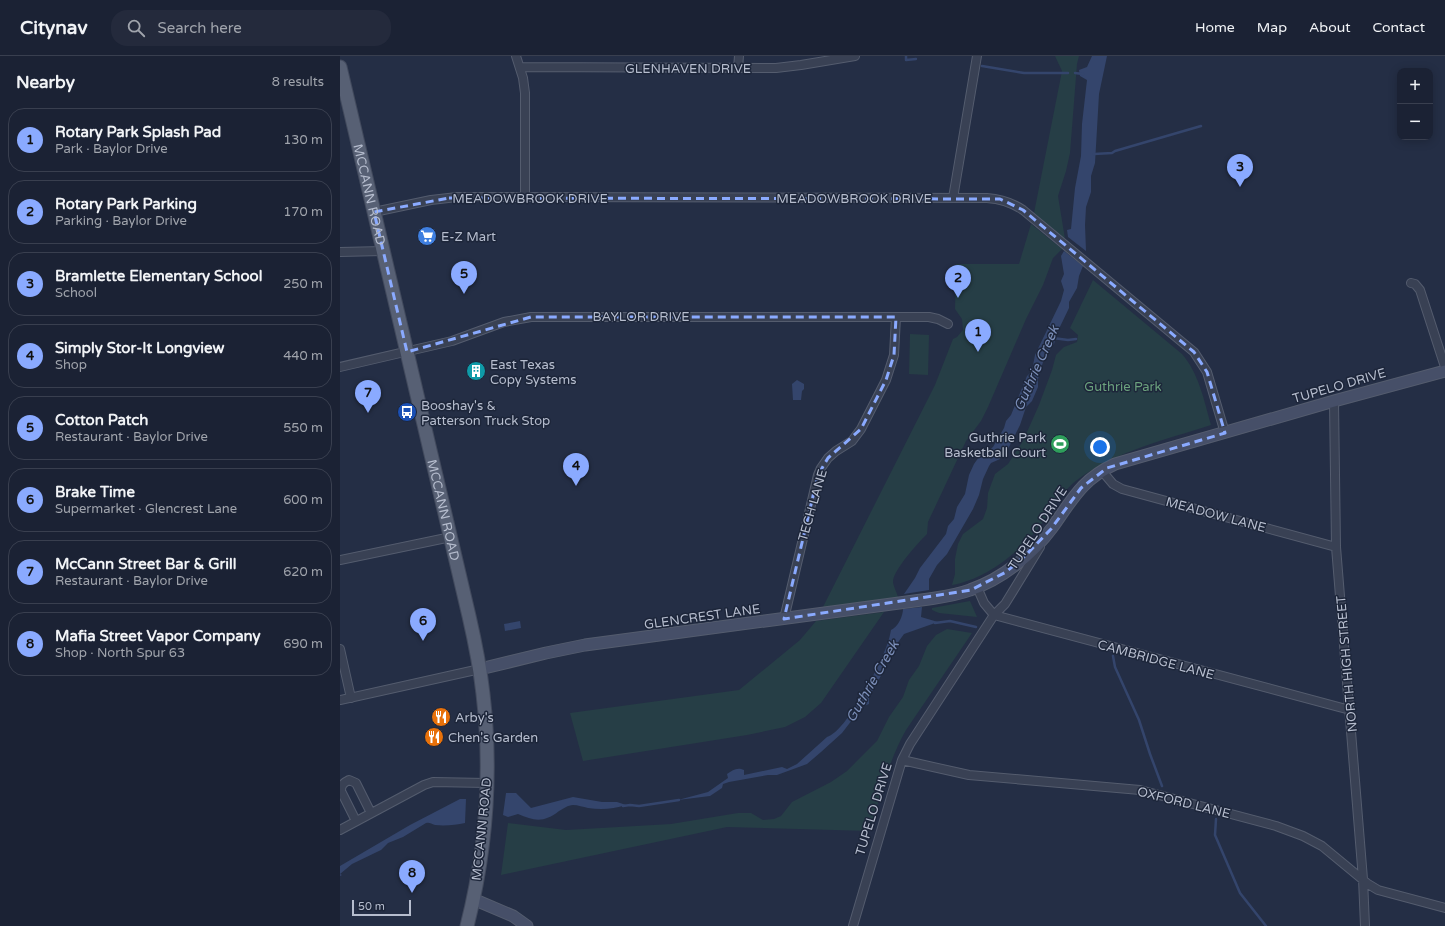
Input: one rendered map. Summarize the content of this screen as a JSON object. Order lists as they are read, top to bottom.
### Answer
{
  "streets": {
    "main road": ["MCCANN ROAD"],
    "street": [
      "GLENHAVEN DRIVE",
      "MEADOWBROOK DRIVE",
      "BAYLOR DRIVE",
      "TUPELO DRIVE",
      "TECH LANE",
      "MEADOW LANE",
      "GLENCREST LANE",
      "CAMBRIDGE LANE",
      "NORTH HIGH STREET",
      "OXFORD LANE"
    ]
  },
  "crossings": [
    ["MCCANN ROAD", "MEADOWBROOK DRIVE"],
    ["MCCANN ROAD", "BAYLOR DRIVE"],
    ["MCCANN ROAD", "GLENCREST LANE"],
    ["MEADOWBROOK DRIVE", "TUPELO DRIVE"],
    ["BAYLOR DRIVE", "TECH LANE"],
    ["TUPELO DRIVE", "MEADOW LANE"],
    ["TUPELO DRIVE", "GLENCREST LANE"],
    ["TUPELO DRIVE", "CAMBRIDGE LANE"],
    ["TUPELO DRIVE", "NORTH HIGH STREET"],
    ["TUPELO DRIVE", "OXFORD LANE"],
    ["TECH LANE", "GLENCREST LANE"],
    ["MEADOW LANE", "NORTH HIGH STREET"],
    ["CAMBRIDGE LANE", "NORTH HIGH STREET"],
    ["NORTH HIGH STREET", "OXFORD LANE"]
  ],
  "water": ["Guthrie Creek"],
  "parks": ["Guthrie Park"],
  "places": {
    "supermarket": ["E-Z Mart"],
    "building": ["East Texas Copy Systems"],
    "bus stop": ["Booshay's & Patterson Truck Stop"],
    "sports": ["Guthrie Park Basketball Court"],
    "restaurant": ["Arby's", "Chen's Garden"]
  },
  "scale_bar": "50 m",
  "page": {
    "header": "Citynav",
    "search": "Search here",
    "nav": [
      "Home",
      "Map",
      "About",
      "Contact"
    ],
    "heading": ["Nearby", "8 results"],
    "map_buttons": ["+", "−"],
    "list": [
      {
        "mark": "1",
        "name": "Rotary Park Splash Pad",
        "note": "Park · Baylor Drive",
        "value": "130 m"
      },
      {
        "mark": "2",
        "name": "Rotary Park Parking",
        "note": "Parking · Baylor Drive",
        "value": "170 m"
      },
      {
        "mark": "3",
        "name": "Bramlette Elementary School",
        "note": "School",
        "value": "250 m"
      },
      {
        "mark": "4",
        "name": "Simply Stor-It Longview",
        "note": "Shop",
        "value": "440 m"
      },
      {
        "mark": "5",
        "name": "Cotton Patch",
        "note": "Restaurant · Baylor Drive",
        "value": "550 m"
      },
      {
        "mark": "6",
        "name": "Brake Time",
        "note": "Supermarket · Glencrest Lane",
        "value": "600 m"
      },
      {
        "mark": "7",
        "name": "McCann Street Bar & Grill",
        "note": "Restaurant · Baylor Drive",
        "value": "620 m"
      },
      {
        "mark": "8",
        "name": "Mafia Street Vapor Company",
        "note": "Shop · North Spur 63",
        "value": "690 m"
      }
    ],
    "pins": [
      "3",
      "5",
      "2",
      "1",
      "7",
      "4",
      "6",
      "8"
    ],
    "scale": "50 m"
  }
}
